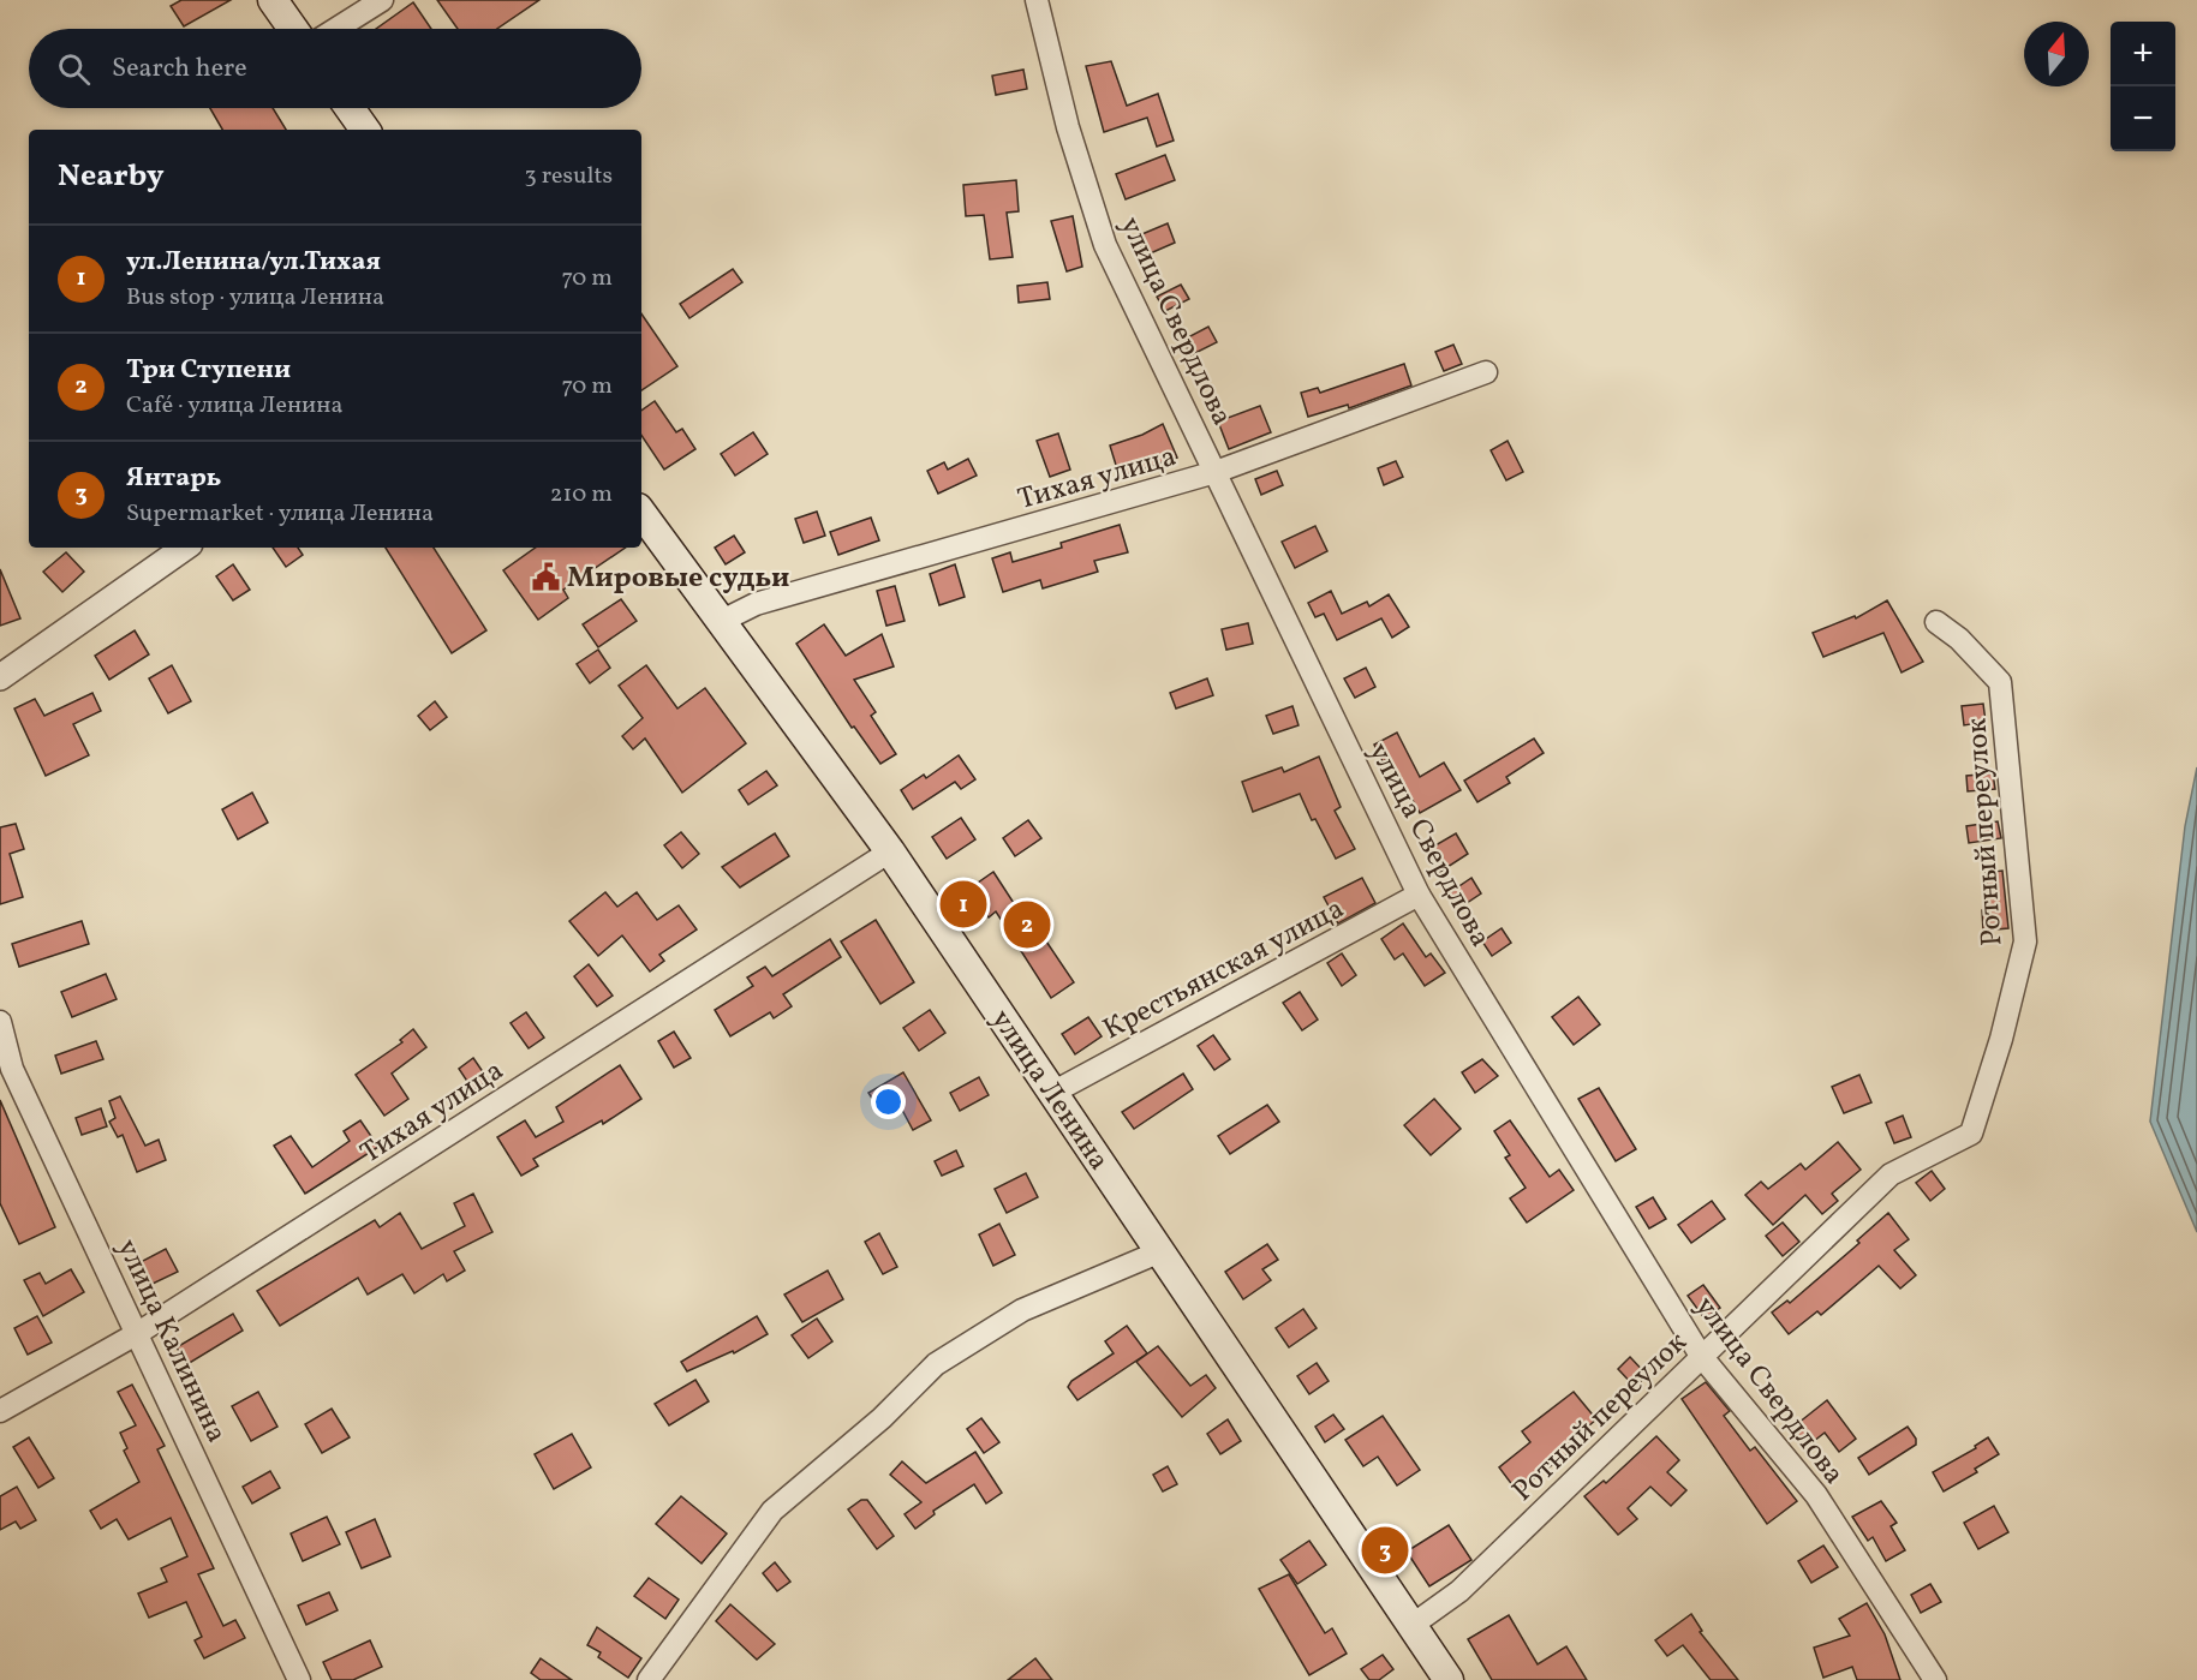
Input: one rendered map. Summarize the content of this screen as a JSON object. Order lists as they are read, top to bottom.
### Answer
{
  "streets": {
    "main road": ["улица Ленина"],
    "street": [
      "улица Свердлова",
      "Тихая улица",
      "Ротный переулок",
      "Крестьянская улица",
      "улица Калинина"
    ]
  },
  "crossings": [
    ["улица Свердлова", "Тихая улица"],
    ["улица Свердлова", "Ротный переулок"],
    ["улица Свердлова", "Крестьянская улица"],
    ["Тихая улица", "улица Ленина"],
    ["Тихая улица", "улица Калинина"],
    ["Ротный переулок", "улица Ленина"],
    ["Крестьянская улица", "улица Ленина"]
  ],
  "places": {
    "public building": ["Мировые судьи"]
  },
  "north": "top",
  "page": {
    "map_buttons": ["+", "−"],
    "search": "Search here",
    "heading": ["Nearby", "3 results"],
    "list": [
      {
        "mark": "1",
        "name": "ул.Ленина/ул.Тихая",
        "note": "Bus stop · улица Ленина",
        "value": "70 m"
      },
      {
        "mark": "2",
        "name": "Три Ступени",
        "note": "Café · улица Ленина",
        "value": "70 m"
      },
      {
        "mark": "3",
        "name": "Янтарь",
        "note": "Supermarket · улица Ленина",
        "value": "210 m"
      }
    ],
    "pins": ["1", "2", "3"]
  }
}
